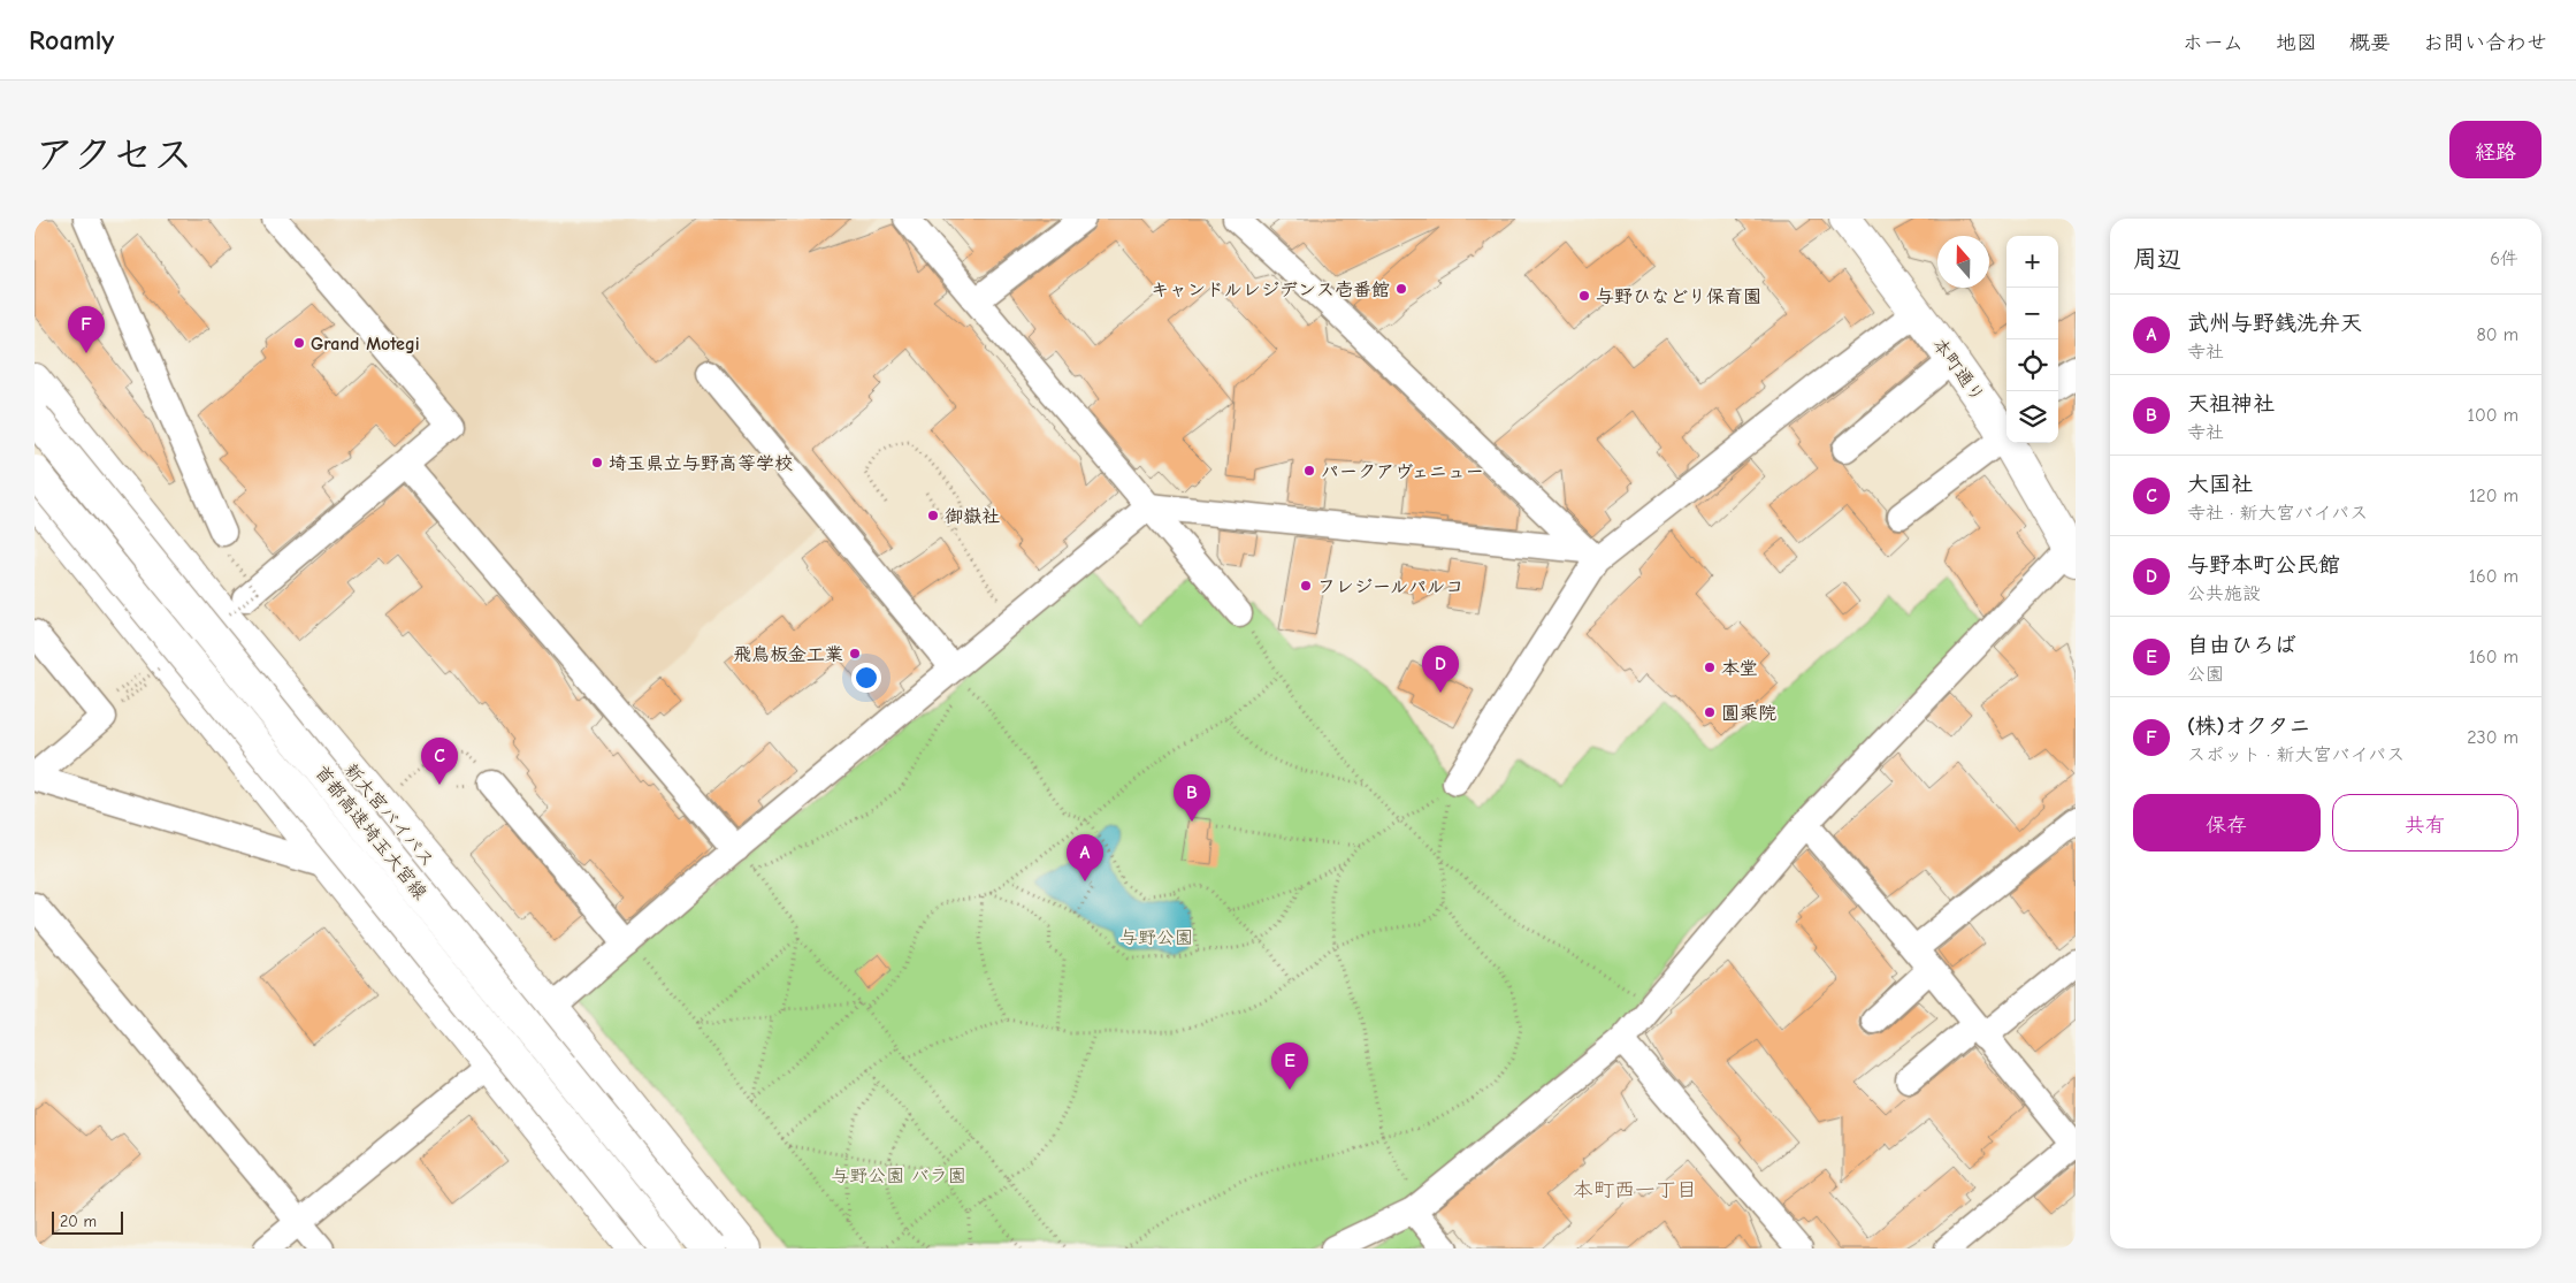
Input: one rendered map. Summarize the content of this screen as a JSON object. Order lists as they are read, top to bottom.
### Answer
{
  "streets": {
    "main road": ["本町通り", "新大宮バイパス", "首都高速埼玉大宮線"]
  },
  "districts": ["本町西一丁目"],
  "parks": ["与野公園", "与野公園 バラ園"],
  "places": [
    "キャンドルレジデンス壱番館",
    "与野ひなどり保育園",
    "Grand Motegi",
    "埼玉県立与野高等学校",
    "パークアヴェニュー",
    "御嶽社",
    "フレジールパルコ",
    "飛鳥板金工業",
    "本堂",
    "圓乘院"
  ],
  "scale_bar": "20 m",
  "north": "top",
  "page": {
    "header": "Roamly",
    "nav": [
      "ホーム",
      "地図",
      "概要",
      "お問い合わせ"
    ],
    "title": "アクセス",
    "buttons": [
      "経路",
      ["保存", "共有"]
    ],
    "heading": ["周辺", "6件"],
    "map_buttons": ["+", "−"],
    "list": [
      {
        "mark": "A",
        "name": "武州与野銭洗弁天",
        "note": "寺社",
        "value": "80 m"
      },
      {
        "mark": "B",
        "name": "天祖神社",
        "note": "寺社",
        "value": "100 m"
      },
      {
        "mark": "C",
        "name": "大国社",
        "note": "寺社 · 新大宮バイパス",
        "value": "120 m"
      },
      {
        "mark": "D",
        "name": "与野本町公民館",
        "note": "公共施設",
        "value": "160 m"
      },
      {
        "mark": "E",
        "name": "自由ひろば",
        "note": "公園",
        "value": "160 m"
      },
      {
        "mark": "F",
        "name": "(株)オクタニ",
        "note": "スポット · 新大宮バイパス",
        "value": "230 m"
      }
    ],
    "pins": [
      "F",
      "D",
      "C",
      "B",
      "A",
      "E"
    ],
    "scale": "20 m"
  }
}
